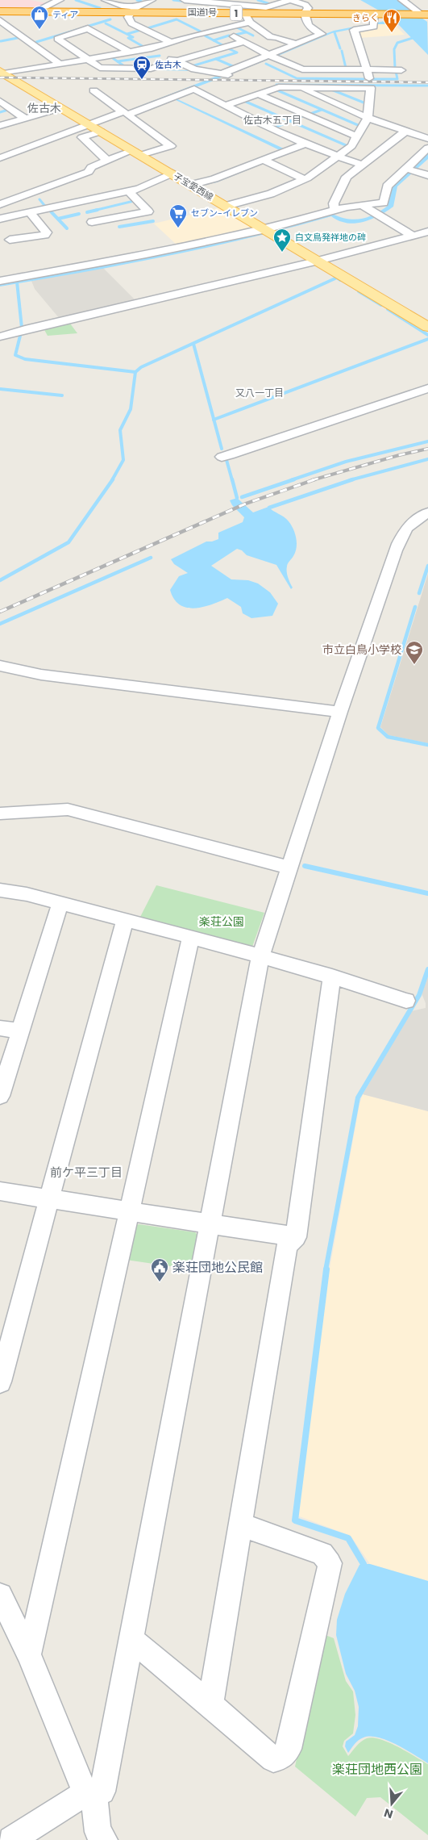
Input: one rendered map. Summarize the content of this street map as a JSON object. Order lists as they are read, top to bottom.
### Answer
{
  "streets": {
    "highway": ["国道1号", "1"],
    "main road": ["子宝愛西線"]
  },
  "districts": [
    "佐古木",
    "佐古木五丁目",
    "又八一丁目",
    "前ケ平三丁目"
  ],
  "parks": ["楽荘公園", "楽荘団地西公園"],
  "places": {
    "shop": ["ティア"],
    "restaurant": ["きらく"],
    "station": ["佐古木"],
    "supermarket": ["セブン-イレブン"],
    "place": ["白文鳥発祥地の碑"],
    "school or university": ["市立白鳥小学校"],
    "public building": ["楽荘団地公民館"]
  },
  "north": "bottom"
}
